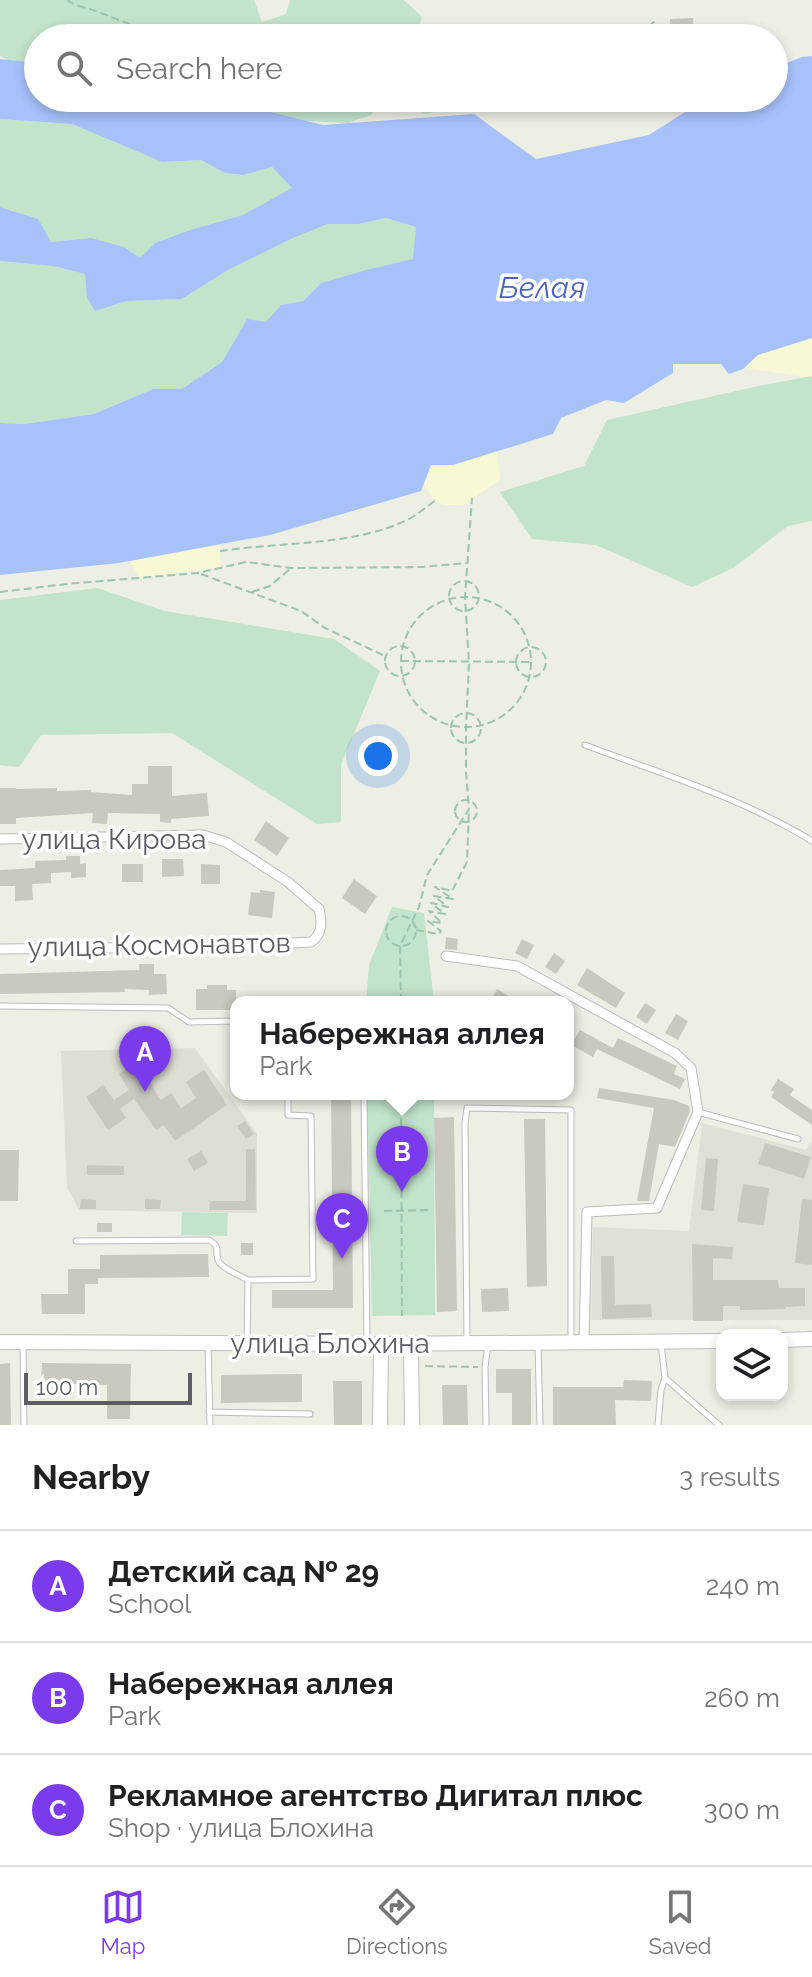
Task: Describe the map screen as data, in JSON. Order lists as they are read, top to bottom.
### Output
{
  "streets": {
    "main road": ["улица Блохина"],
    "street": ["улица Кирова", "улица Космонавтов"]
  },
  "crossings": [
    ["улица Кирова", "улица Космонавтов"]
  ],
  "water": ["Белая"],
  "scale_bar": "100 m",
  "page": {
    "search": "Search here",
    "popup": ["Набережная аллея", "Park"],
    "pins": ["A", "B", "C"],
    "scale": "100 m",
    "heading": ["Nearby", "3 results"],
    "list": [
      {
        "mark": "A",
        "name": "Детский сад № 29",
        "note": "School",
        "value": "240 m"
      },
      {
        "mark": "B",
        "name": "Набережная аллея",
        "note": "Park",
        "value": "260 m"
      },
      {
        "mark": "C",
        "name": "Рекламное агентство Дигитал плюс",
        "note": "Shop · улица Блохина",
        "value": "300 m"
      }
    ],
    "nav": ["Map", "Directions", "Saved"]
  }
}
